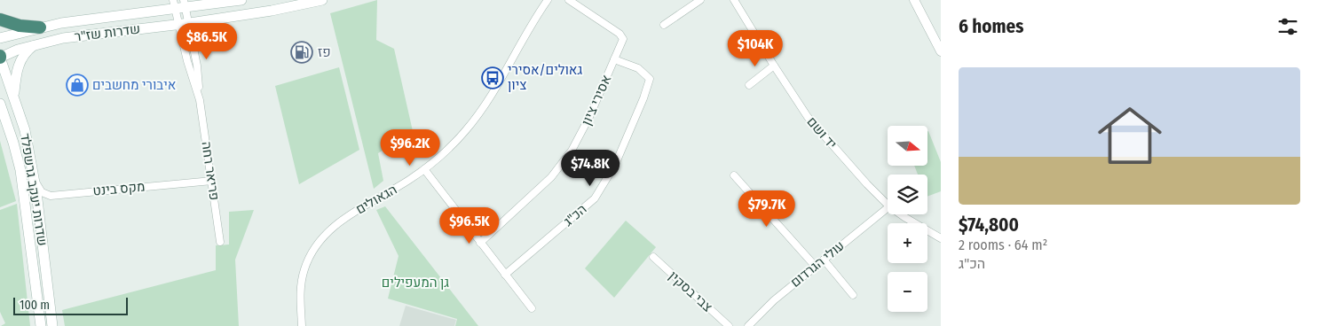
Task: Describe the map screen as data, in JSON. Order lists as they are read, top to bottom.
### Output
{
  "streets": {
    "main road": ["שדרות שז\"ר", "שדרות יעקב גרשפלד"],
    "street": [
      "אסירי ציון",
      "יד ושם",
      "פריאר רחה",
      "מקס בינט",
      "הגאולים",
      "הכ\"ג",
      "עולי הגרדום",
      "צבי בסקין"
    ]
  },
  "crossings": [
    ["שדרות שז\"ר", "פריאר רחה"],
    ["שדרות שז\"ר", "שדרות יעקב גרשפלד"],
    ["אסירי ציון", "הכ\"ג"],
    ["פריאר רחה", "מקס בינט"],
    ["מקס בינט", "שדרות יעקב גרשפלד"]
  ],
  "parks": ["גן המעפילים"],
  "places": {
    "fuel station": ["פז"],
    "bus stop": ["גאולים/אסירי ציון"],
    "shop": ["איבורי מחשבים"]
  },
  "scale_bar": "100 m",
  "north": "right",
  "page": {
    "heading": "6 homes",
    "price": [
      "$86.5K",
      "$104K",
      "$96.2K",
      "$74.8K",
      "$79.7K",
      "$96.5K"
    ],
    "list": [
      {
        "name": "$74,800",
        "note": "2 rooms · 64 m² · הכ\"ג"
      }
    ],
    "map_buttons": ["+", "−"],
    "scale": "100 m"
  }
}
